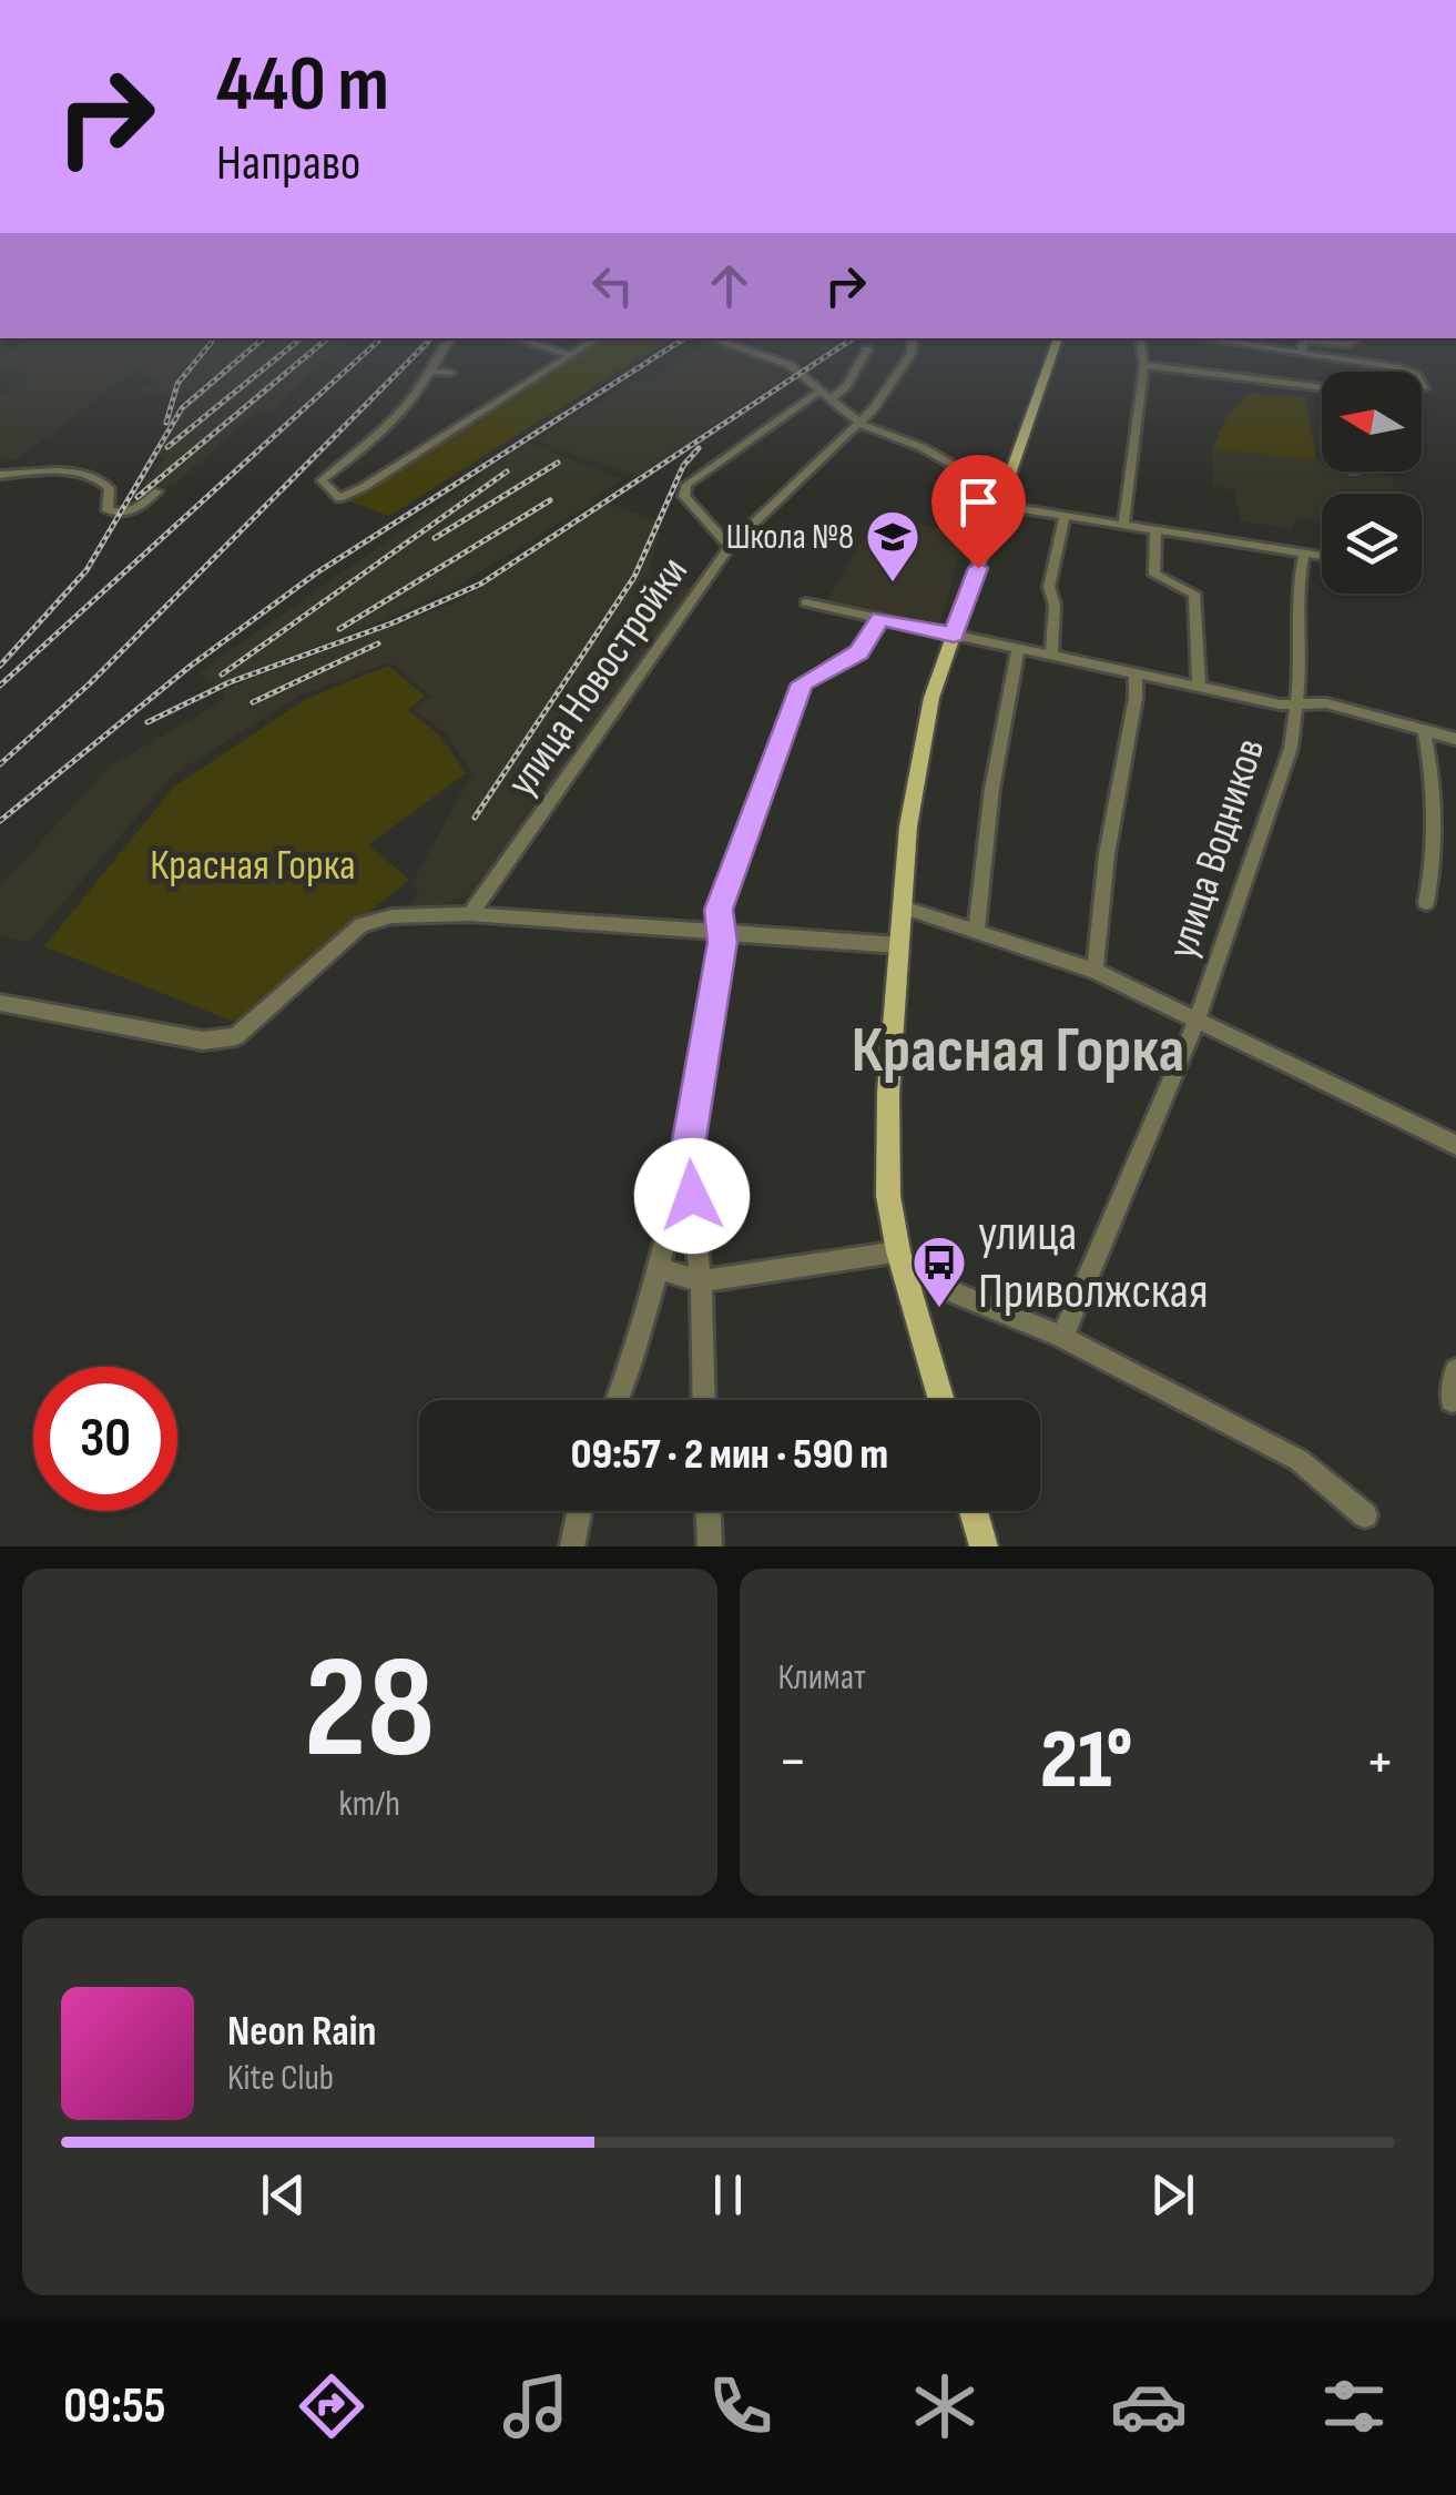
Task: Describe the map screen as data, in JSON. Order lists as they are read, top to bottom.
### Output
{
  "streets": {
    "street": ["улица Новостройки", "улица Водников"]
  },
  "districts": ["Красная Горка"],
  "parks": ["Красная Горка"],
  "places": {
    "school or university": ["Школа №8"],
    "bus stop": ["улица Приволжская"]
  },
  "north": "left",
  "page": {
    "turn": ["440 m", "Направо"],
    "limit": "30",
    "trip": "09:57 · 2 мин · 590 m",
    "tile": [
      ["28", "km/h"],
      "Климат"
    ],
    "heat": ["−", "21°", "+"],
    "song": ["Neon Rain", "Kite Club"],
    "tabs": "09:55"
  }
}
